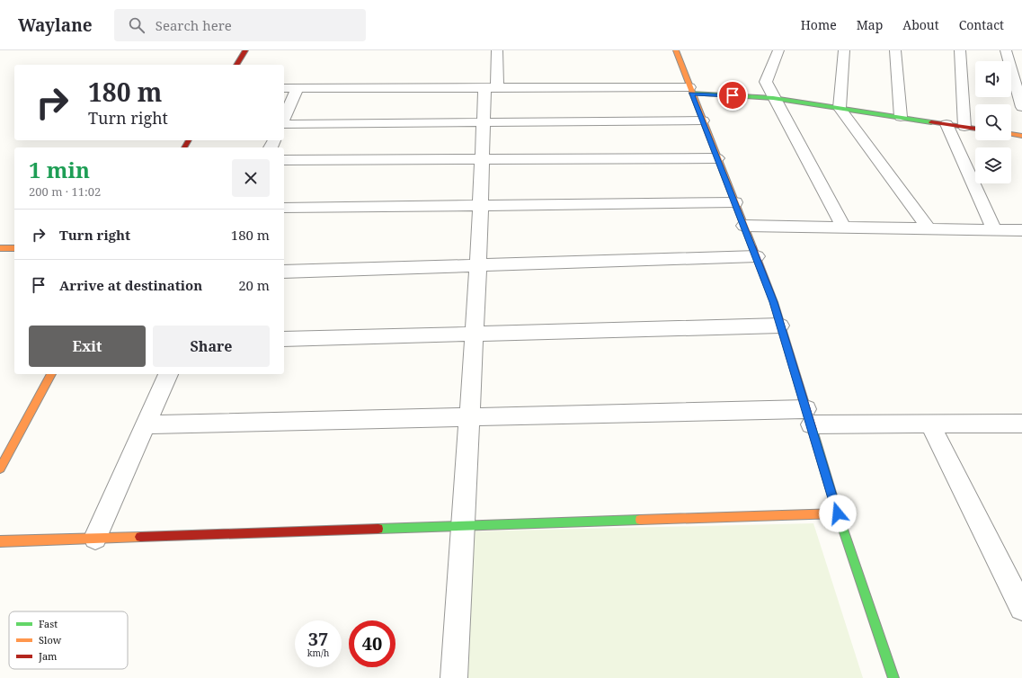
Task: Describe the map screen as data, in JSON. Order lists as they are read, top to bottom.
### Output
{
  "legend": ["Fast", "Slow", "Jam"],
  "page": {
    "header": "Waylane",
    "search": "Search here",
    "nav": [
      "Home",
      "Map",
      "About",
      "Contact"
    ],
    "turn": ["180 m", "Turn right"],
    "heading": ["1 min", "200 m · 11:02"],
    "list": [
      {
        "name": "Turn right",
        "value": "180 m"
      },
      {
        "name": "Arrive at destination",
        "value": "20 m"
      }
    ],
    "buttons": ["Exit", "Share"],
    "speed": "37 km/h",
    "limit": "40"
  }
}
